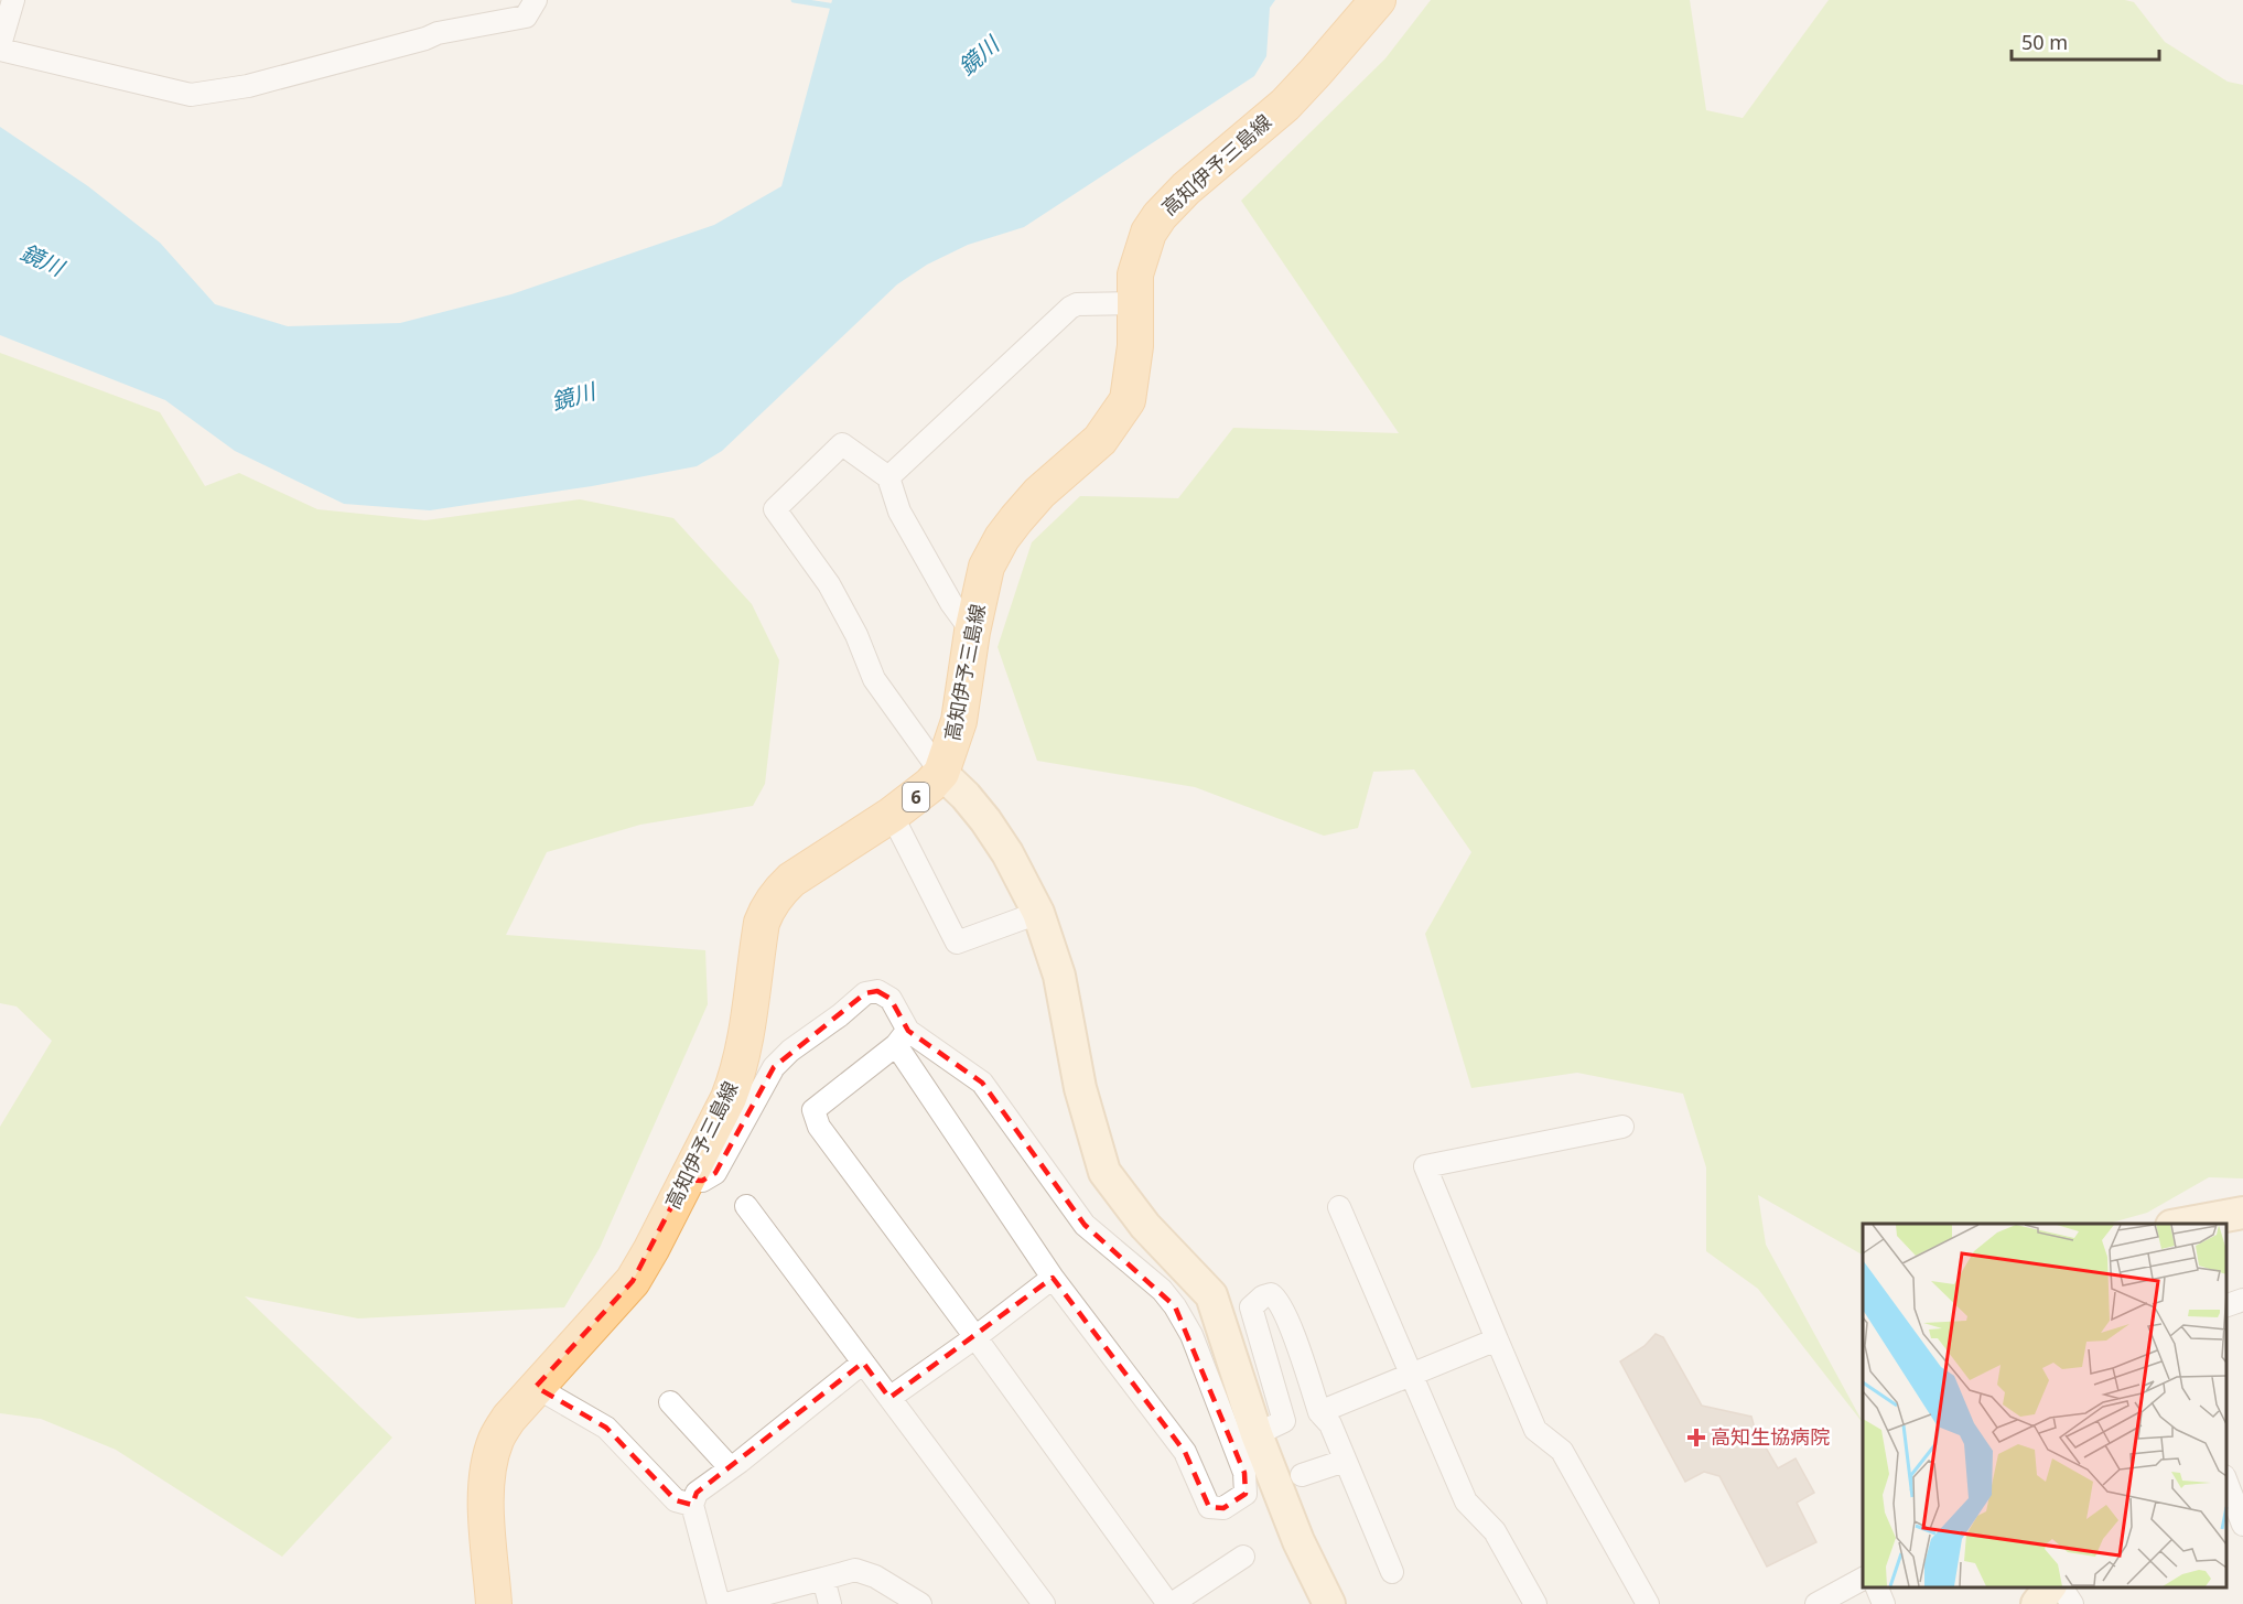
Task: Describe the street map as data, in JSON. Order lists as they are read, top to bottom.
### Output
{
  "streets": {
    "main road": ["高知伊予三島線", "6"]
  },
  "water": ["鏡川"],
  "places": {
    "health": ["高知生協病院"]
  },
  "scale_bar": "50 m"
}
